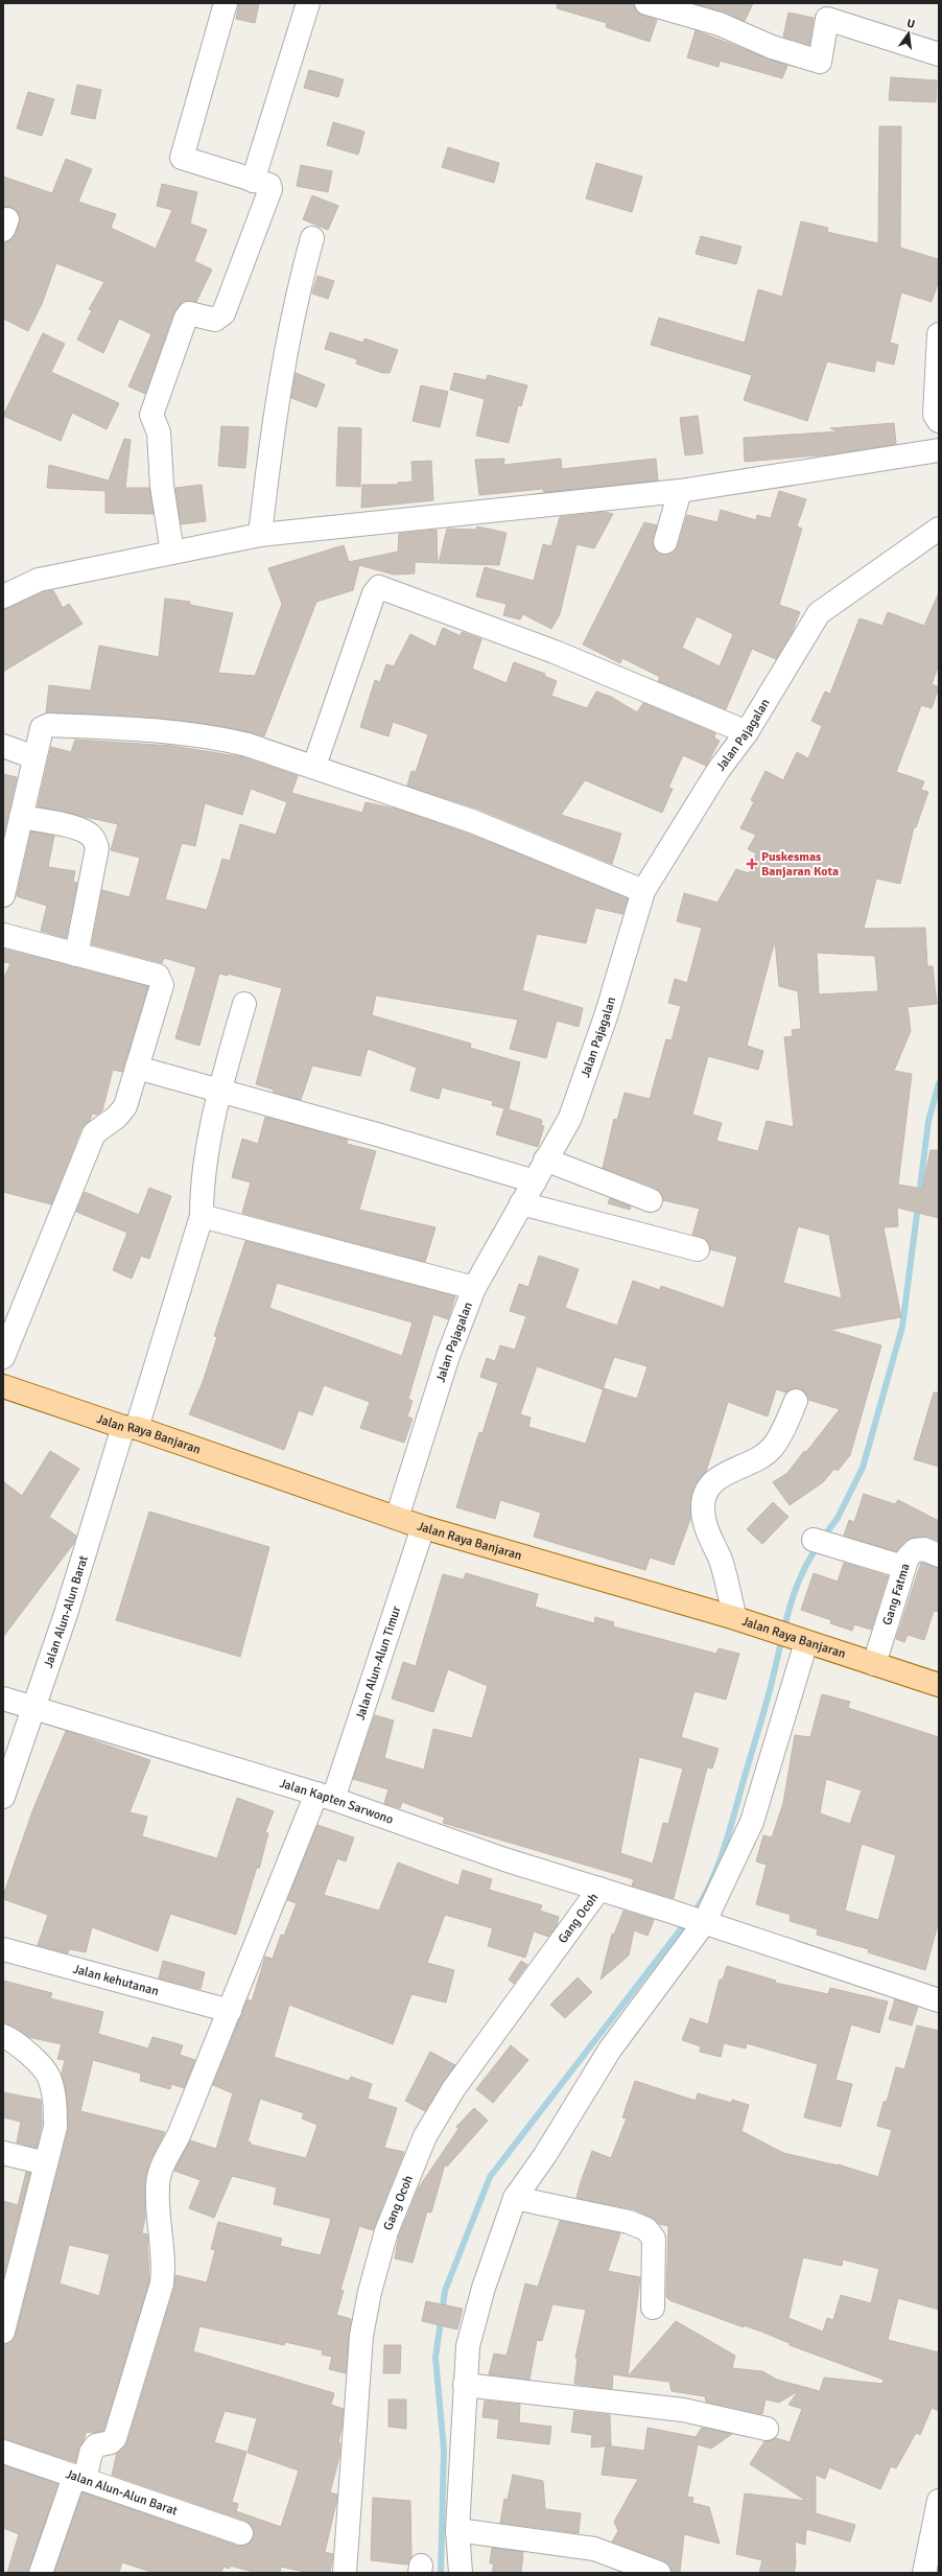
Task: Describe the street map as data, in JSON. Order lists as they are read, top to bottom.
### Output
{
  "streets": {
    "main road": ["Jalan Raya Banjaran"],
    "street": [
      "Jalan Pajagalan",
      "Gang Fatma",
      "Jalan Alun-Alun Barat",
      "Jalan Alun-Alun Timur",
      "Jalan Kapten Sarwono",
      "Gang Ocoh",
      "Jalan kehutanan"
    ]
  },
  "crossings": [
    ["Jalan Pajagalan", "Jalan Raya Banjaran"],
    ["Jalan Raya Banjaran", "Gang Fatma"],
    ["Jalan Raya Banjaran", "Jalan Alun-Alun Barat"],
    ["Jalan Raya Banjaran", "Jalan Alun-Alun Timur"],
    ["Jalan Alun-Alun Barat", "Jalan Kapten Sarwono"],
    ["Jalan Alun-Alun Timur", "Jalan Kapten Sarwono"],
    ["Jalan Kapten Sarwono", "Gang Ocoh"]
  ],
  "places": {
    "health": ["Puskesmas Banjaran Kota"]
  },
  "north": "top"
}
